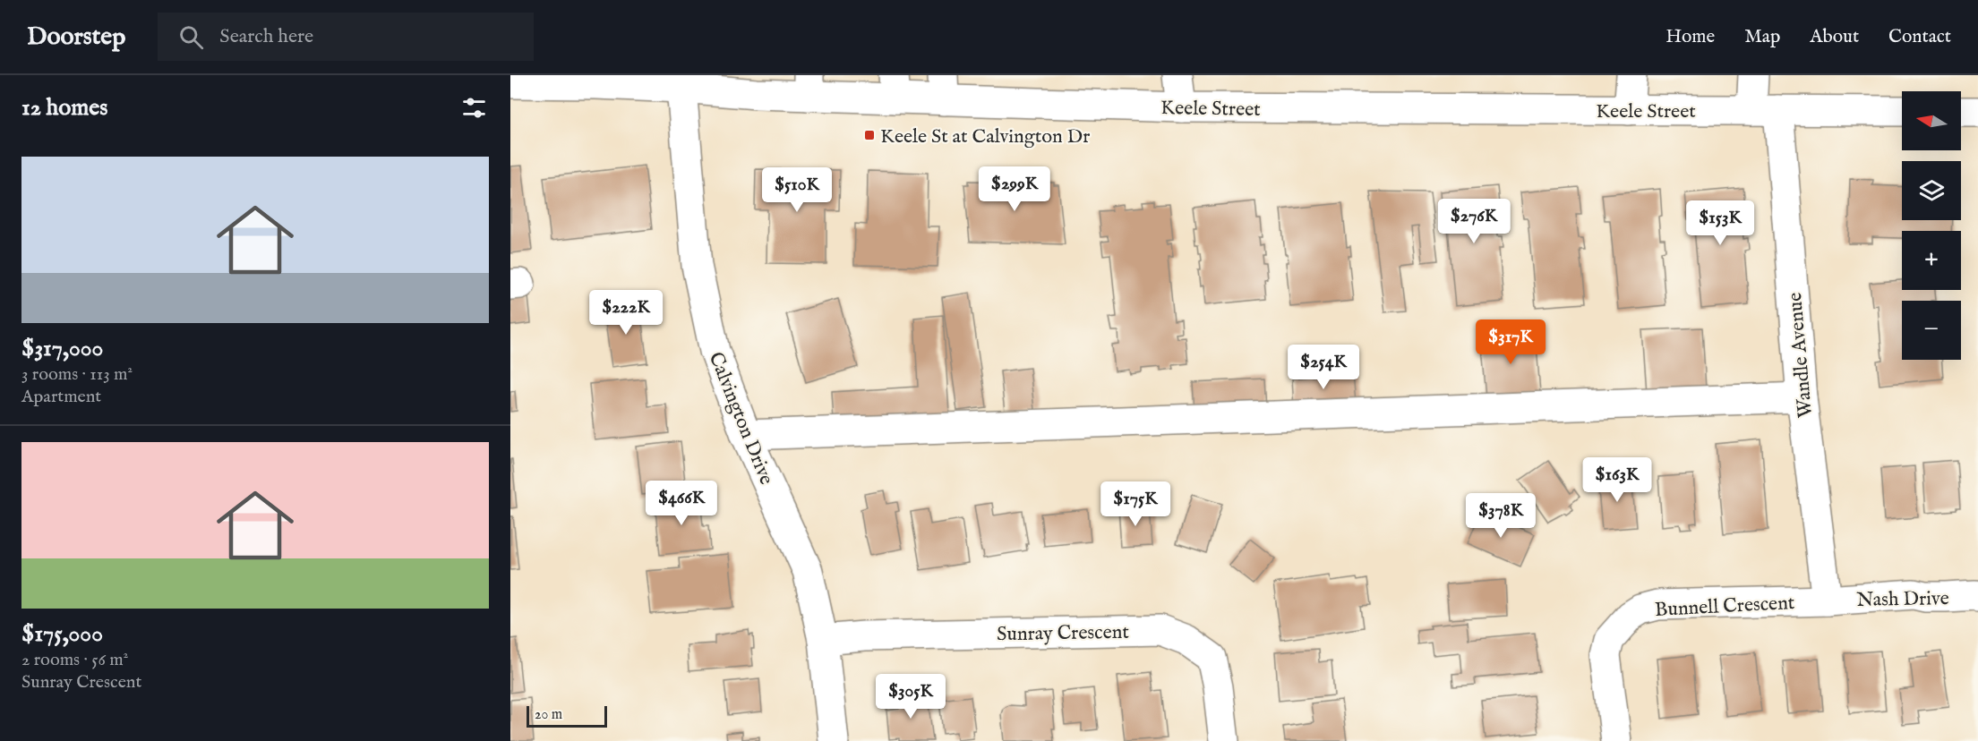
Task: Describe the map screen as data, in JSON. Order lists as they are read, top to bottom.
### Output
{
  "streets": {
    "street": [
      "Keele Street",
      "Wandle Avenue",
      "Calvington Drive",
      "Nash Drive",
      "Bunnell Crescent",
      "Sunray Crescent"
    ]
  },
  "crossings": [
    ["Keele Street", "Wandle Avenue"],
    ["Keele Street", "Calvington Drive"],
    ["Wandle Avenue", "Nash Drive"],
    ["Wandle Avenue", "Bunnell Crescent"],
    ["Calvington Drive", "Sunray Crescent"],
    ["Nash Drive", "Bunnell Crescent"]
  ],
  "places": {
    "transit": ["Keele St at Calvington Dr"]
  },
  "scale_bar": "20 m",
  "north": "left",
  "page": {
    "header": "Doorstep",
    "search": "Search here",
    "nav": [
      "Home",
      "Map",
      "About",
      "Contact"
    ],
    "heading": "12 homes",
    "map_buttons": ["+", "−"],
    "list": [
      {
        "name": "$317,000",
        "note": "3 rooms · 113 m² · Apartment"
      },
      {
        "name": "$175,000",
        "note": "2 rooms · 56 m² · Sunray Crescent"
      }
    ],
    "price": [
      "$299K",
      "$510K",
      "$276K",
      "$153K",
      "$222K",
      "$317K",
      "$254K",
      "$163K",
      "$466K",
      "$175K",
      "$378K",
      "$305K"
    ],
    "scale": "20 m"
  }
}
